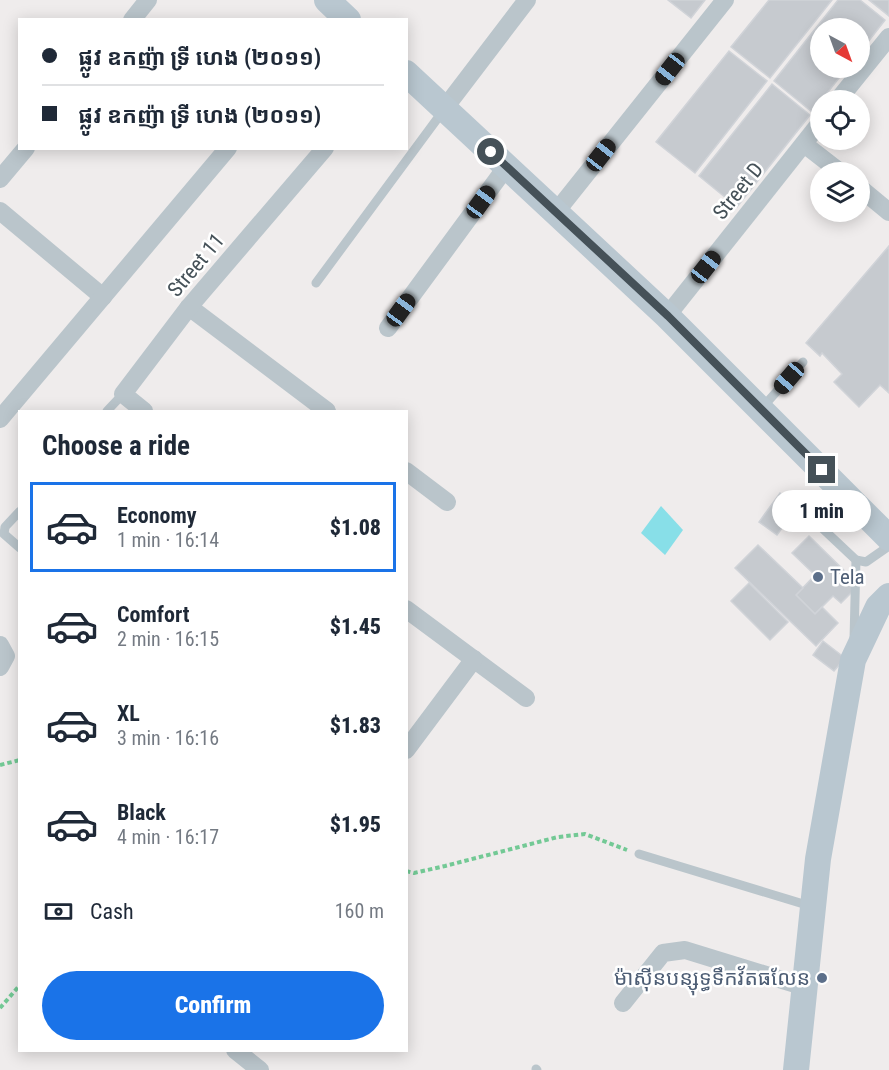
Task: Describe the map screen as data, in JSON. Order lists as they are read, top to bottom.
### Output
{
  "streets": {
    "street": ["Street D", "Street 11"]
  },
  "places": ["Tela", "ម៉ាស៊ីនបន្សុទ្ធទឹកវ័តធលែន"],
  "north": "bottom right",
  "page": {
    "banner": ["ផ្លូវ ឧកញ៉ា ទ្រី ហេង (២០១១)", "ផ្លូវ ឧកញ៉ា ទ្រី ហេង (២០១១)"],
    "heading": "Choose a ride",
    "list": [
      {
        "name": "Economy",
        "note": "1 min · 16:14",
        "value": "$1.08"
      },
      {
        "name": "Comfort",
        "note": "2 min · 16:15",
        "value": "$1.45"
      },
      {
        "name": "XL",
        "note": "3 min · 16:16",
        "value": "$1.83"
      },
      {
        "name": "Black",
        "note": "4 min · 16:17",
        "value": "$1.95"
      }
    ],
    "bubble": "1 min",
    "pay": ["Cash", "160 m"],
    "buttons": "Confirm"
  }
}
